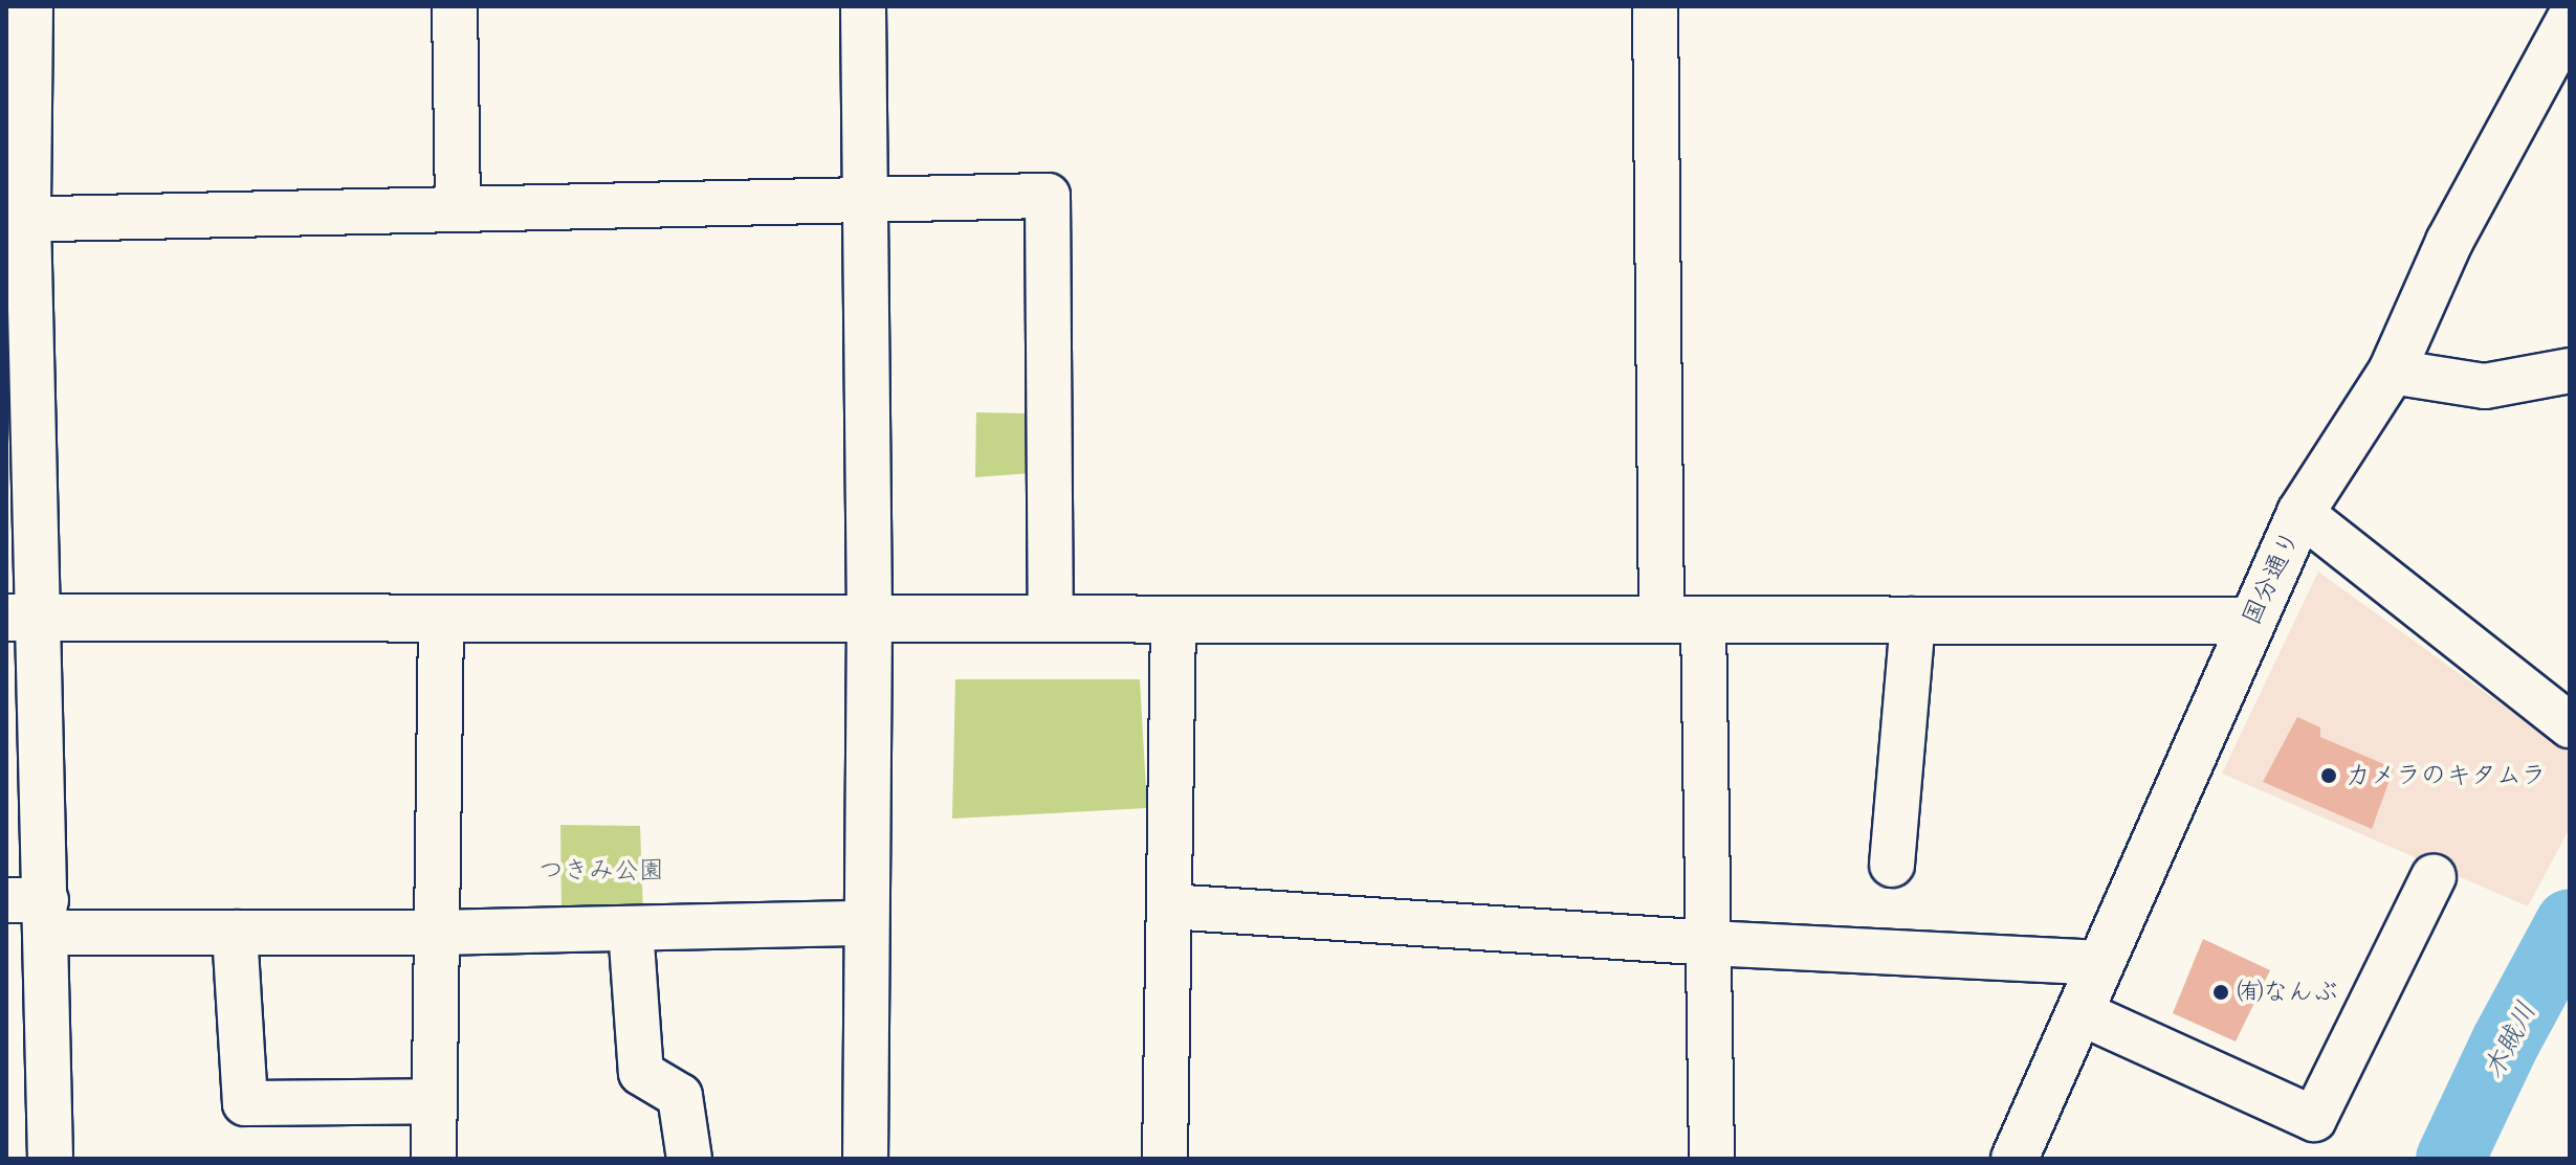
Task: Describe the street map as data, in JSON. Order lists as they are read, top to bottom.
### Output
{
  "streets": {
    "street": ["国分通り"]
  },
  "water": ["木賊川"],
  "parks": ["つきみ公園"],
  "places": ["カメラのキタムラ", "㈲なんぶ"]
}
